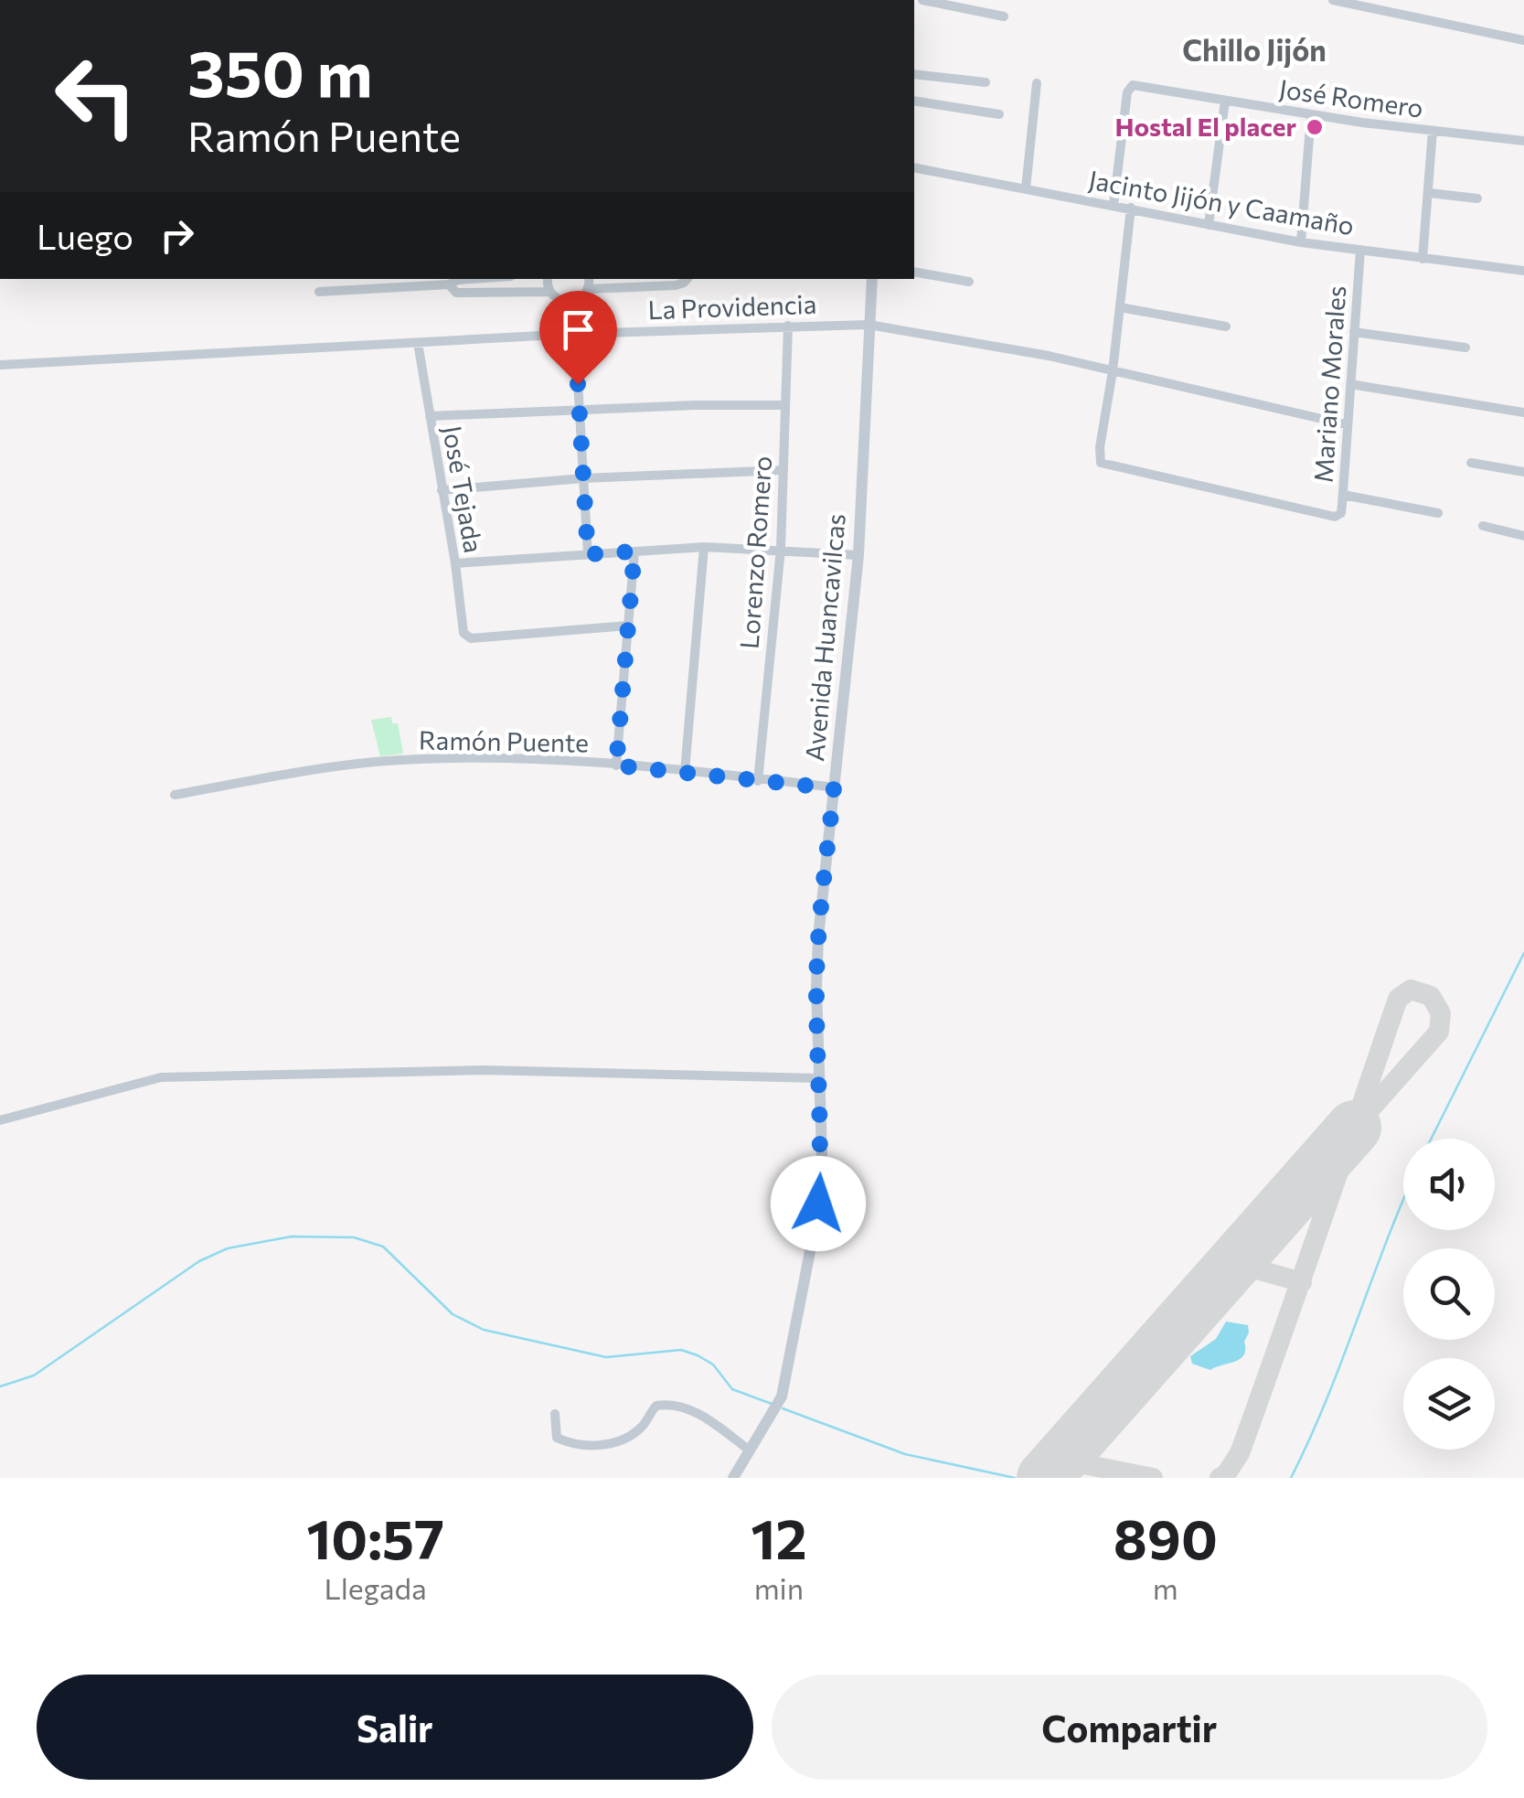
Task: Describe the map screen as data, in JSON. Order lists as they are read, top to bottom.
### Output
{
  "streets": {
    "street": [
      "José Romero",
      "Jacinto Jijón y Caamaño",
      "La Providencia",
      "Mariano Morales",
      "José Tejada",
      "Lorenzo Romero",
      "Avenida Huancavilcas",
      "Ramón Puente"
    ]
  },
  "crossings": [
    ["José Romero", "Jacinto Jijón y Caamaño"],
    ["Jacinto Jijón y Caamaño", "Mariano Morales"],
    ["La Providencia", "Mariano Morales"],
    ["La Providencia", "José Tejada"],
    ["La Providencia", "Lorenzo Romero"],
    ["La Providencia", "Avenida Huancavilcas"],
    ["Lorenzo Romero", "Ramón Puente"],
    ["Avenida Huancavilcas", "Ramón Puente"]
  ],
  "districts": ["Chillo Jijón"],
  "places": ["Hostal El placer"],
  "page": {
    "turn": ["350 m", "Ramón Puente"],
    "then": "Luego",
    "eta": [
      "10:57",
      "Llegada",
      "12",
      "min",
      "890",
      "m"
    ],
    "buttons": ["Salir", "Compartir"]
  }
}
